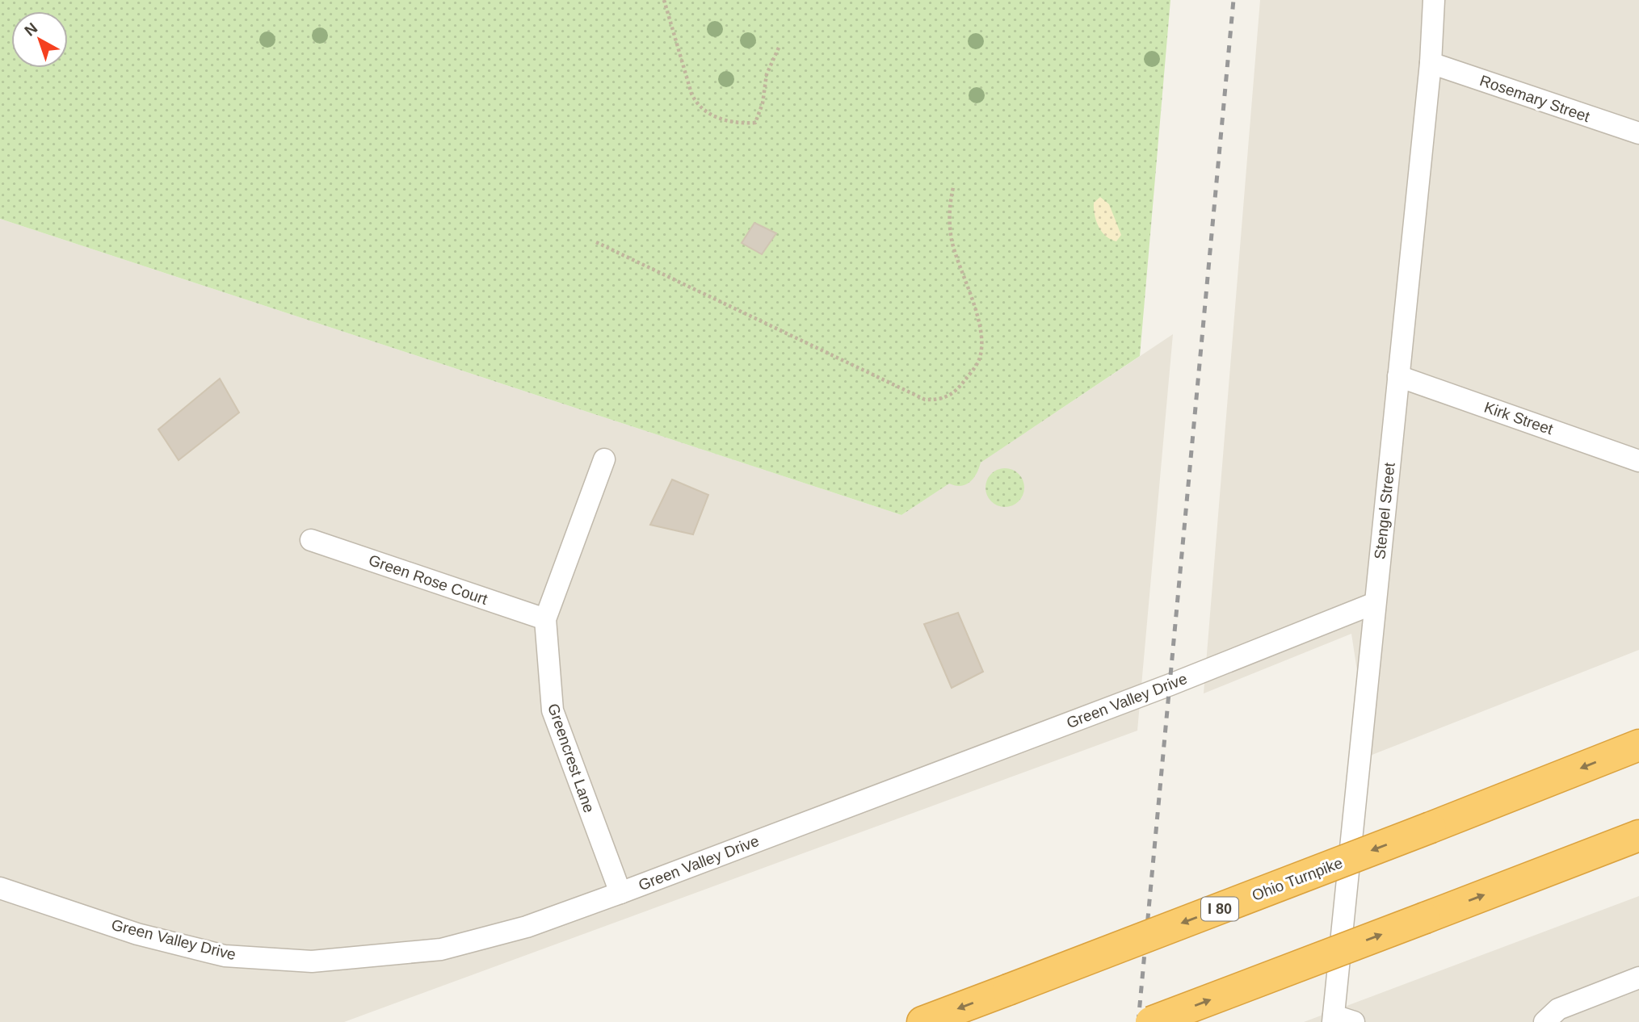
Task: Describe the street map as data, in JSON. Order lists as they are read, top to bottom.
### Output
{
  "streets": {
    "highway": ["Ohio Turnpike", "I 80"],
    "street": [
      "Rosemary Street",
      "Kirk Street",
      "Stengel Street",
      "Green Rose Court",
      "Green Valley Drive",
      "Greencrest Lane"
    ]
  },
  "crossings": [
    ["Rosemary Street", "Stengel Street"],
    ["Kirk Street", "Stengel Street"],
    ["Stengel Street", "Green Valley Drive"],
    ["Green Rose Court", "Greencrest Lane"],
    ["Green Valley Drive", "Greencrest Lane"]
  ],
  "north": "top left"
}
